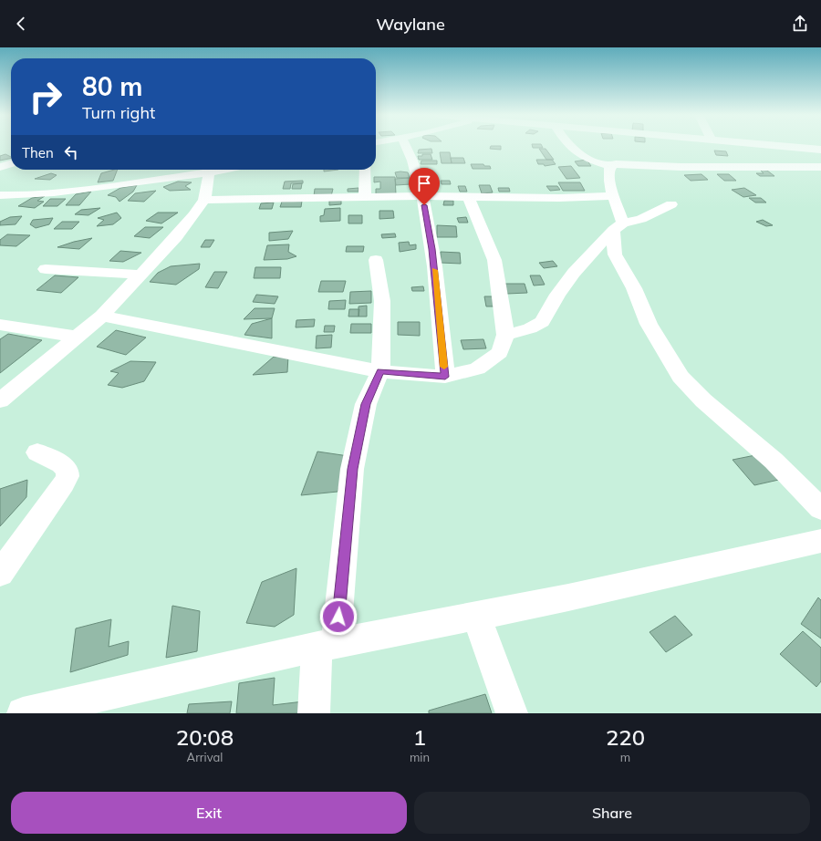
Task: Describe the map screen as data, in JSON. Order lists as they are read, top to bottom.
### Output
{
  "page": {
    "header": "Waylane",
    "turn": ["80 m", "Turn right"],
    "then": "Then",
    "eta": [
      "20:08",
      "Arrival",
      "1",
      "min",
      "220",
      "m"
    ],
    "buttons": ["Exit", "Share"]
  }
}
